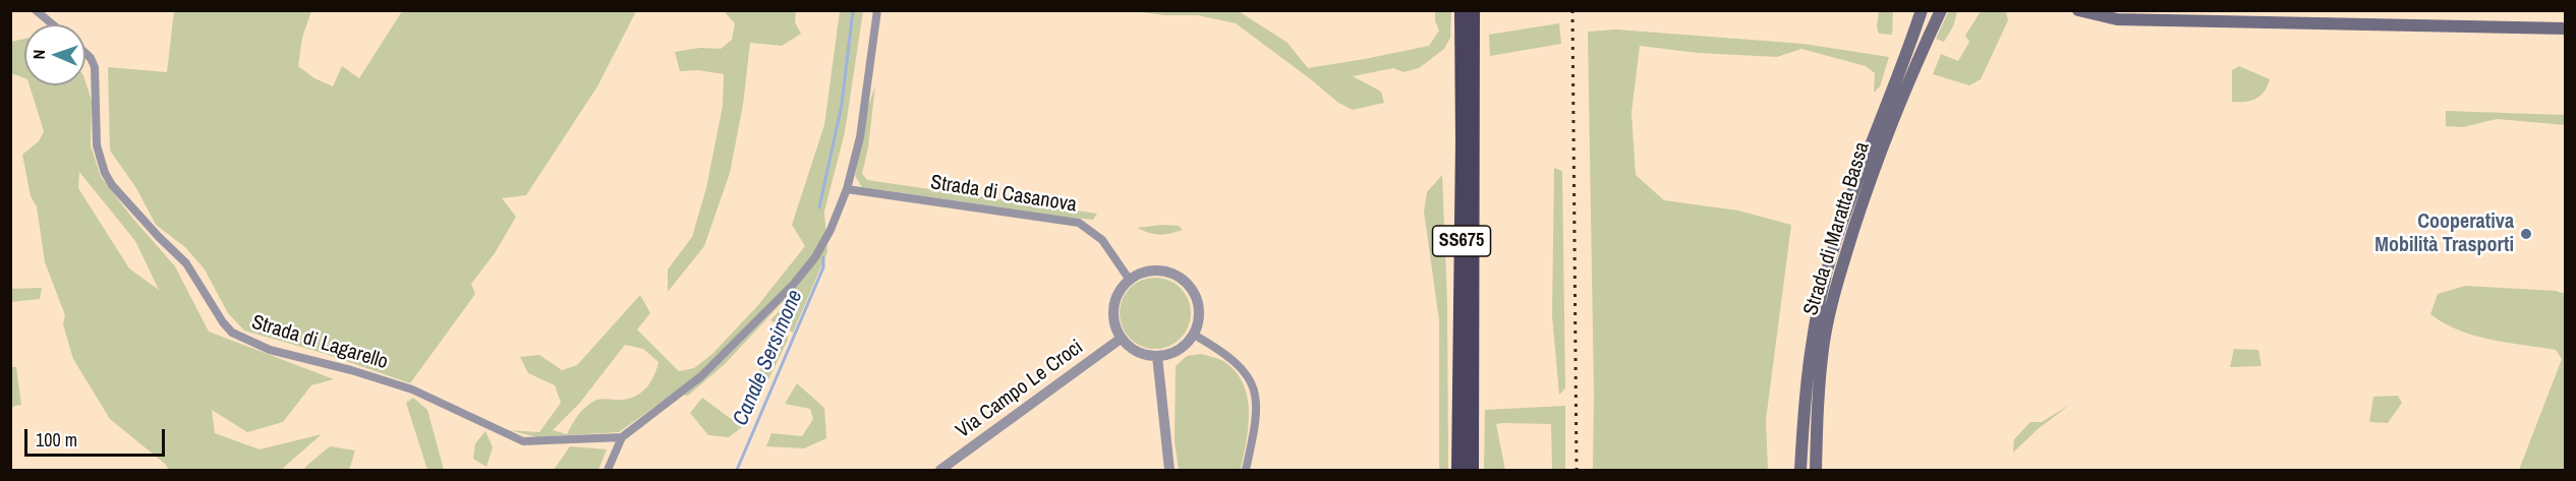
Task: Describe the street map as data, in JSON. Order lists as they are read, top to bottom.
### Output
{
  "streets": {
    "highway": ["SS675"],
    "main road": ["Strada di Maratta Bassa"],
    "street": ["Strada di Casanova", "Strada di Lagarello", "Via Campo Le Croci"]
  },
  "crossings": [
    ["Strada di Casanova", "Via Campo Le Croci"]
  ],
  "water": ["Canale Sersimone"],
  "places": ["Cooperativa Mobilità Trasporti"],
  "scale_bar": "100 m",
  "north": "left"
}
